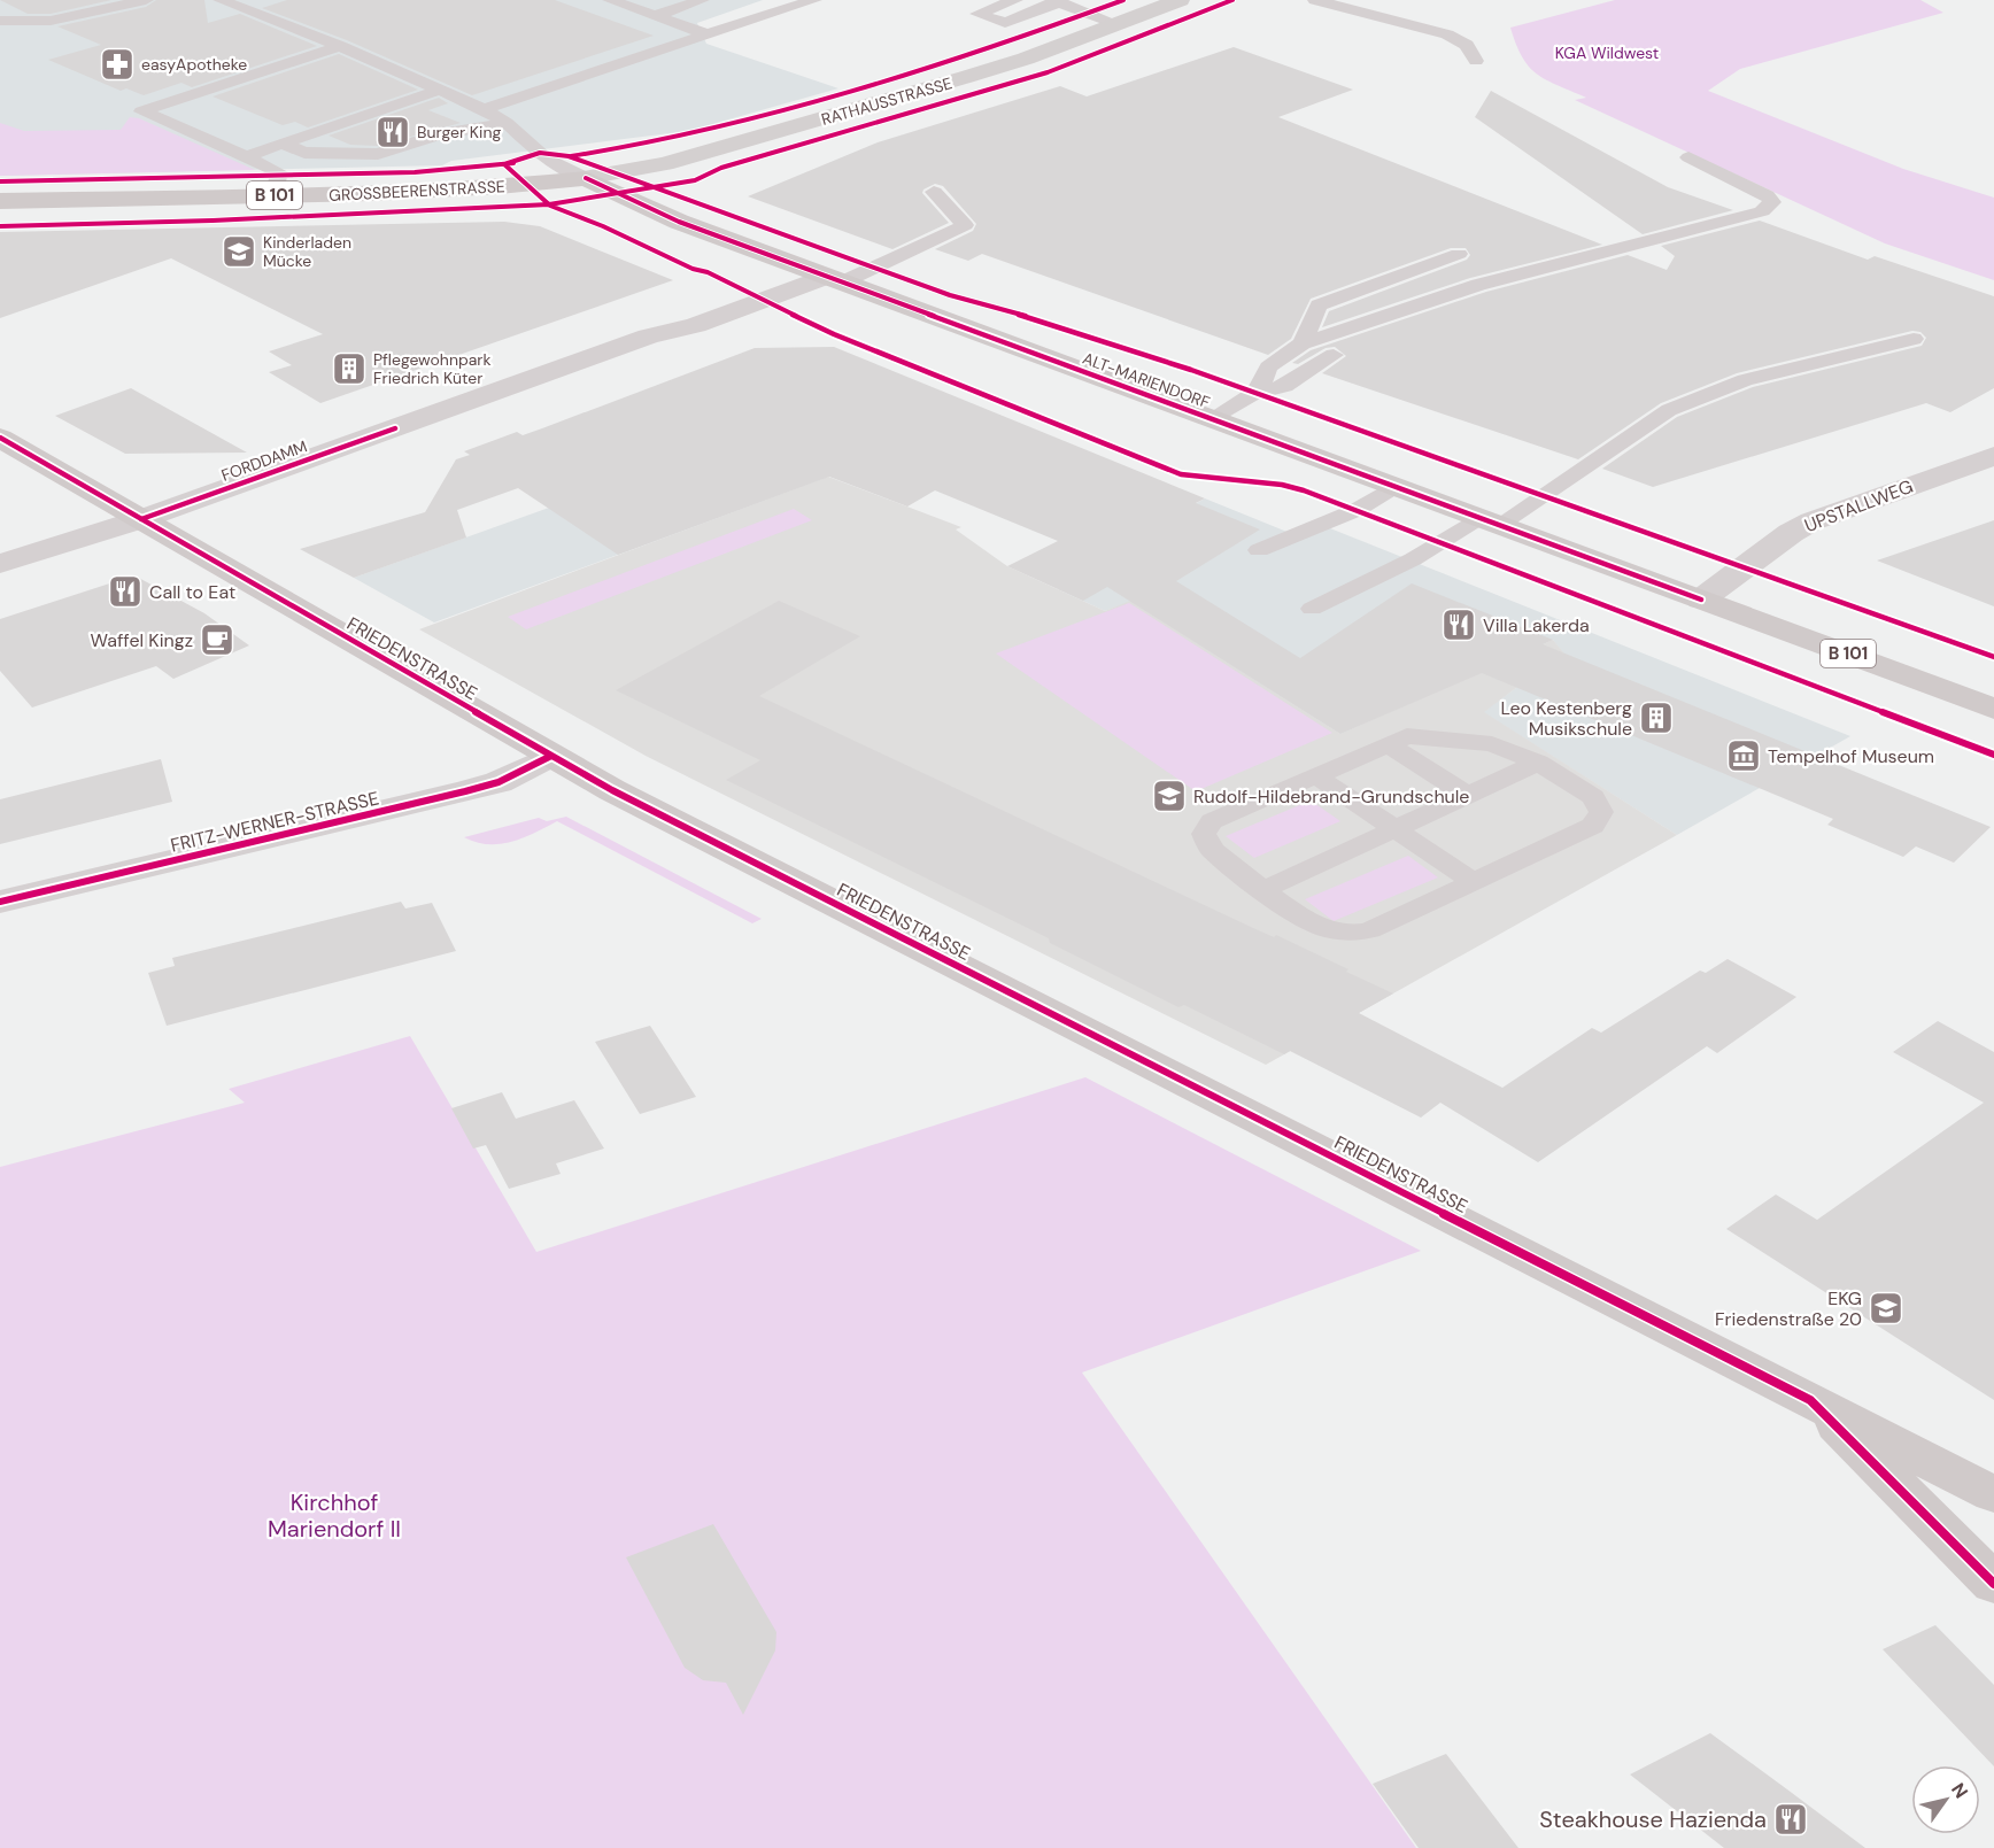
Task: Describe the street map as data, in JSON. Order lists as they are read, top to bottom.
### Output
{
  "streets": {
    "main road": [
      "RATHAUSSTRASSE",
      "GROSSBEERENSTRASSE",
      "B 101",
      "ALT-MARIENDORF",
      "FRIEDENSTRASSE"
    ],
    "street": ["FORDDAMM", "UPSTALLWEG", "FRITZ-WERNER-STRASSE"]
  },
  "crossings": [
    ["RATHAUSSTRASSE", "GROSSBEERENSTRASSE"],
    ["RATHAUSSTRASSE", "ALT-MARIENDORF"],
    ["GROSSBEERENSTRASSE", "ALT-MARIENDORF"],
    ["ALT-MARIENDORF", "FORDDAMM"],
    ["ALT-MARIENDORF", "UPSTALLWEG"],
    ["FORDDAMM", "FRIEDENSTRASSE"],
    ["FRIEDENSTRASSE", "FRITZ-WERNER-STRASSE"]
  ],
  "parks": ["KGA Wildwest", "Kirchhof Mariendorf II"],
  "places": {
    "pharmacy": ["easyApotheke"],
    "restaurant": [
      "Burger King",
      "Call to Eat",
      "Villa Lakerda",
      "Steakhouse Hazienda"
    ],
    "school or university": ["Kinderladen Mücke", "Rudolf-Hildebrand-Grundschule", "EKG Friedenstraße 20"],
    "building": ["Pflegewohnpark Friedrich Küter", "Leo Kestenberg Musikschule"],
    "cafe": ["Waffel Kingz"],
    "museum": ["Tempelhof Museum"]
  },
  "north": "top right"
}
